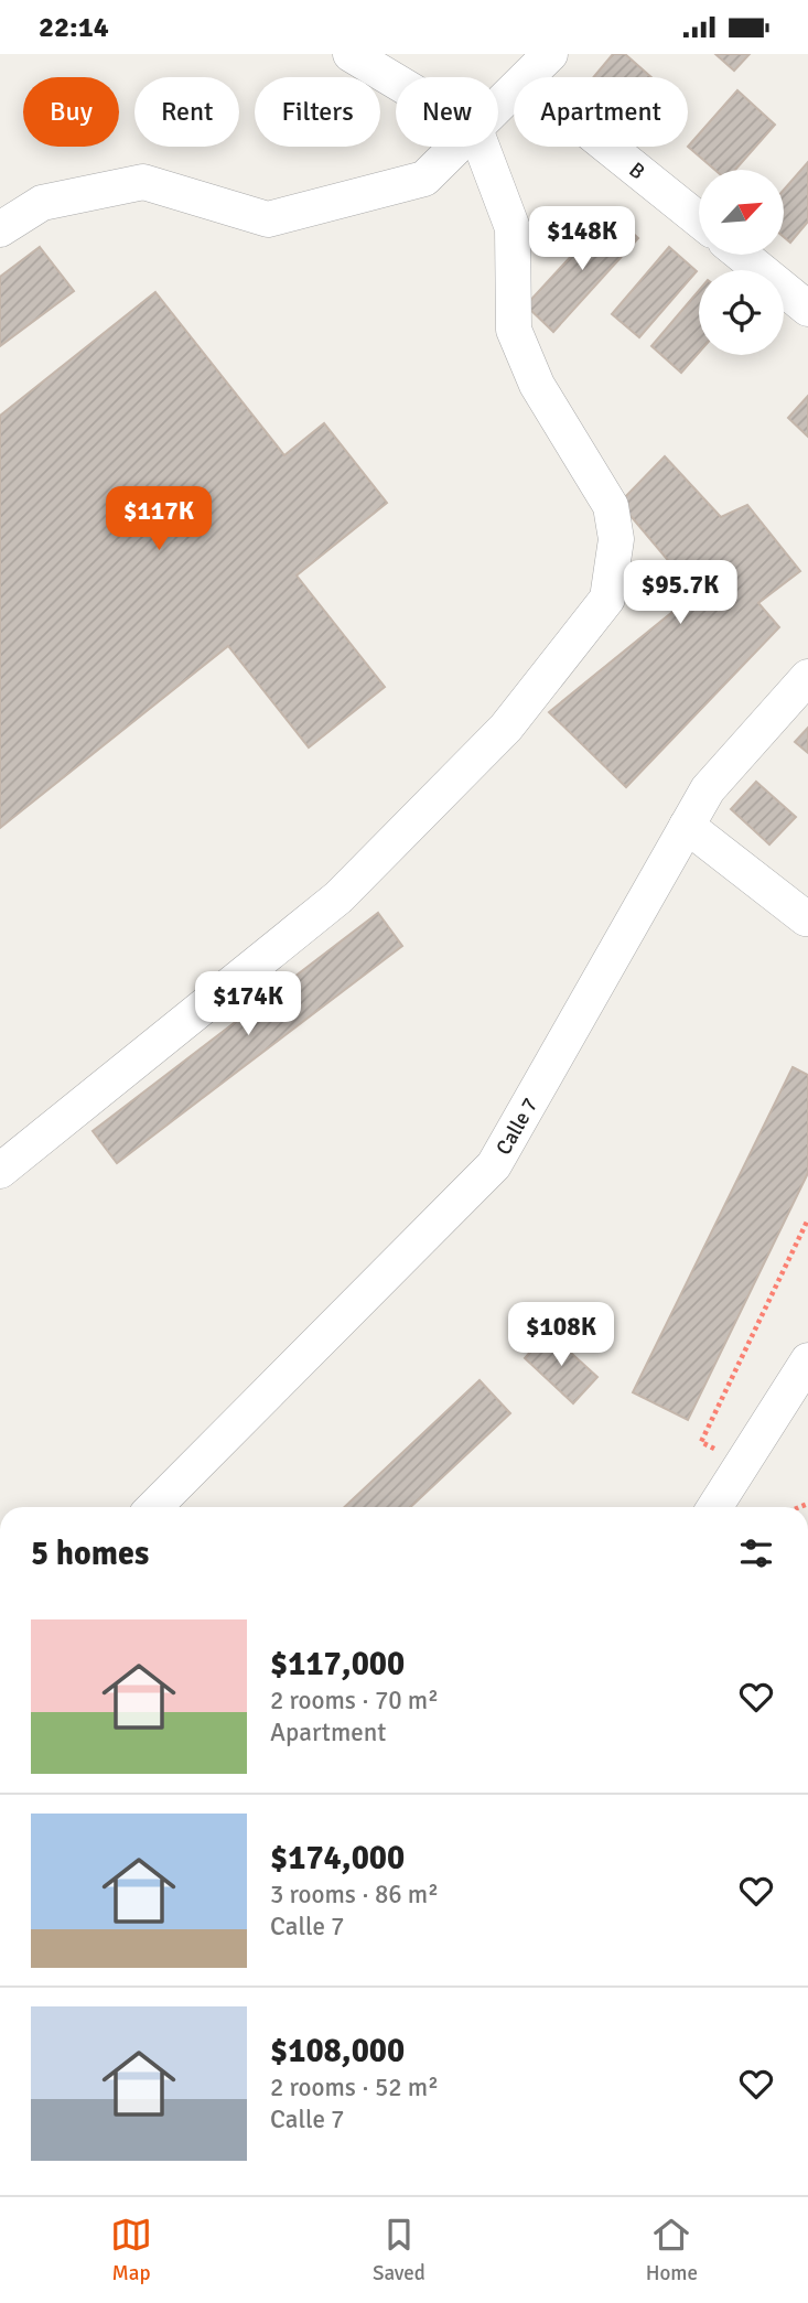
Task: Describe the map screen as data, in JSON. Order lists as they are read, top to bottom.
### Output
{
  "streets": {
    "street": ["B", "Calle 7"]
  },
  "north": "top right",
  "page": {
    "status": "22:14",
    "chip": [
      "Buy",
      "Rent",
      "Filters",
      "New",
      "Apartment"
    ],
    "price": [
      "$148K",
      "$117K",
      "$95.7K",
      "$174K",
      "$108K"
    ],
    "heading": "5 homes",
    "list": [
      {
        "name": "$117,000",
        "note": "2 rooms · 70 m² · Apartment"
      },
      {
        "name": "$174,000",
        "note": "3 rooms · 86 m² · Calle 7"
      },
      {
        "name": "$108,000",
        "note": "2 rooms · 52 m² · Calle 7"
      }
    ],
    "tabs": ["Map", "Saved", "Home"]
  }
}
